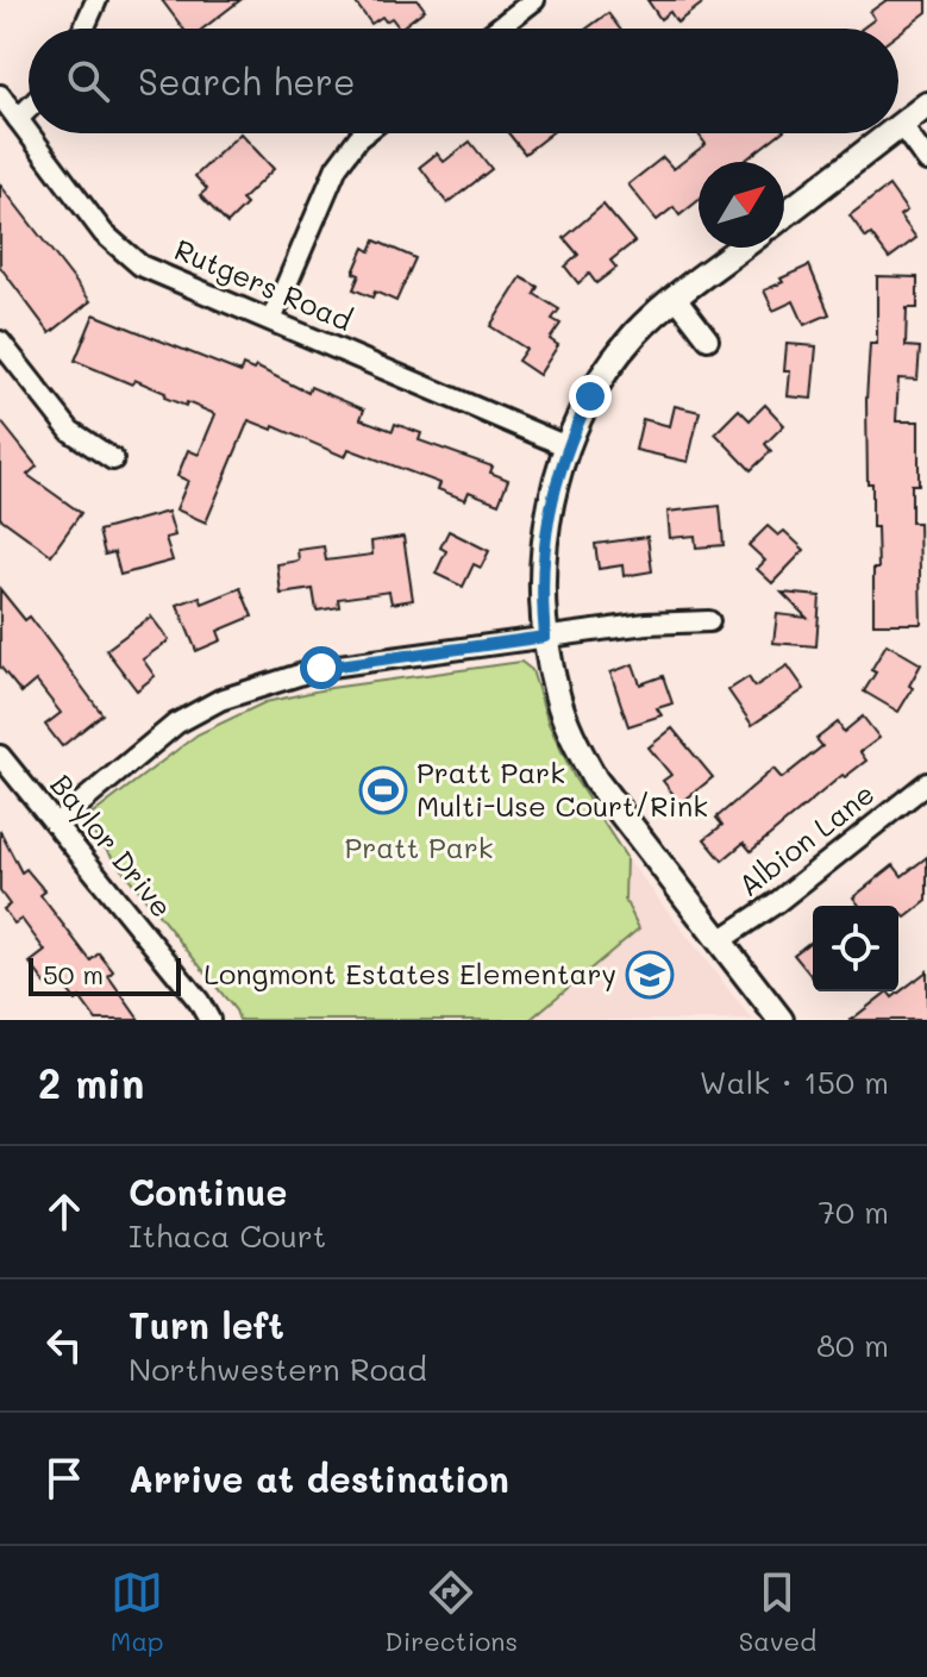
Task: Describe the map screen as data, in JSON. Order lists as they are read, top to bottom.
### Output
{
  "streets": {
    "street": ["Rutgers Road", "Albion Lane", "Baylor Drive"]
  },
  "parks": ["Pratt Park"],
  "places": {
    "sports": ["Pratt Park Multi-Use Court/Rink"],
    "school or university": ["Longmont Estates Elementary"]
  },
  "scale_bar": "50 m",
  "north": "top right",
  "page": {
    "search": "Search here",
    "scale": "50 m",
    "heading": ["2 min", "Walk · 150 m"],
    "list": [
      ["Continue", "Ithaca Court", "70 m"],
      ["Turn left", "Northwestern Road", "80 m"],
      "Arrive at destination"
    ],
    "nav": ["Map", "Directions", "Saved"]
  }
}
